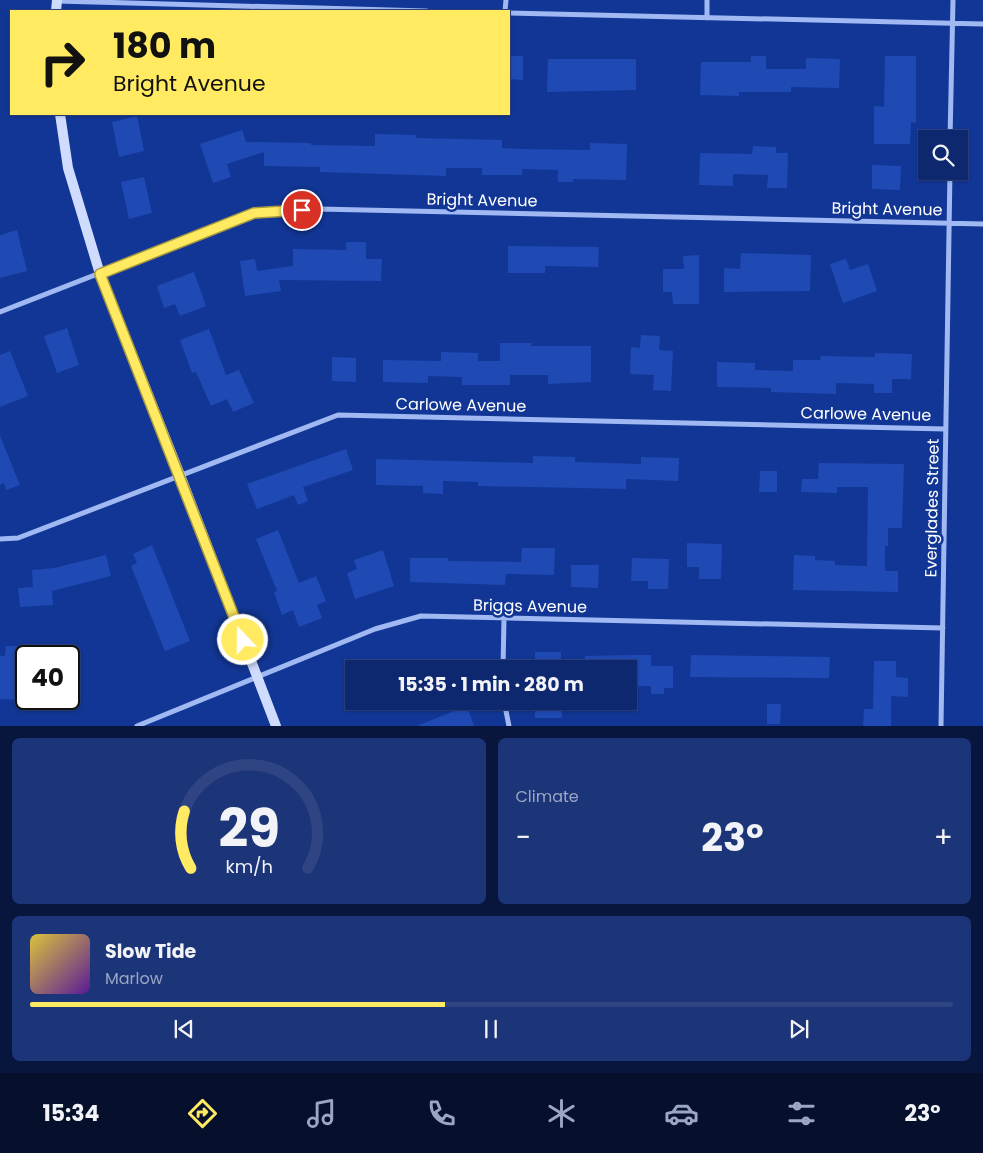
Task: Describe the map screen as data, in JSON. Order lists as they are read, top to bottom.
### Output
{
  "streets": {
    "street": [
      "Bright Avenue",
      "Carlowe Avenue",
      "Everglades Street",
      "Briggs Avenue"
    ]
  },
  "crossings": [
    ["Bright Avenue", "Everglades Street"],
    ["Carlowe Avenue", "Everglades Street"],
    ["Everglades Street", "Briggs Avenue"]
  ],
  "page": {
    "turn": ["180 m", "Bright Avenue"],
    "limit": "40",
    "trip": "15:35 · 1 min · 280 m",
    "tile": "Climate",
    "heat": ["−", "23°", "+"],
    "song": ["Slow Tide", "Marlow"],
    "tabs": ["15:34", "23°"],
    "gauge": ["29", "km/h"]
  }
}
